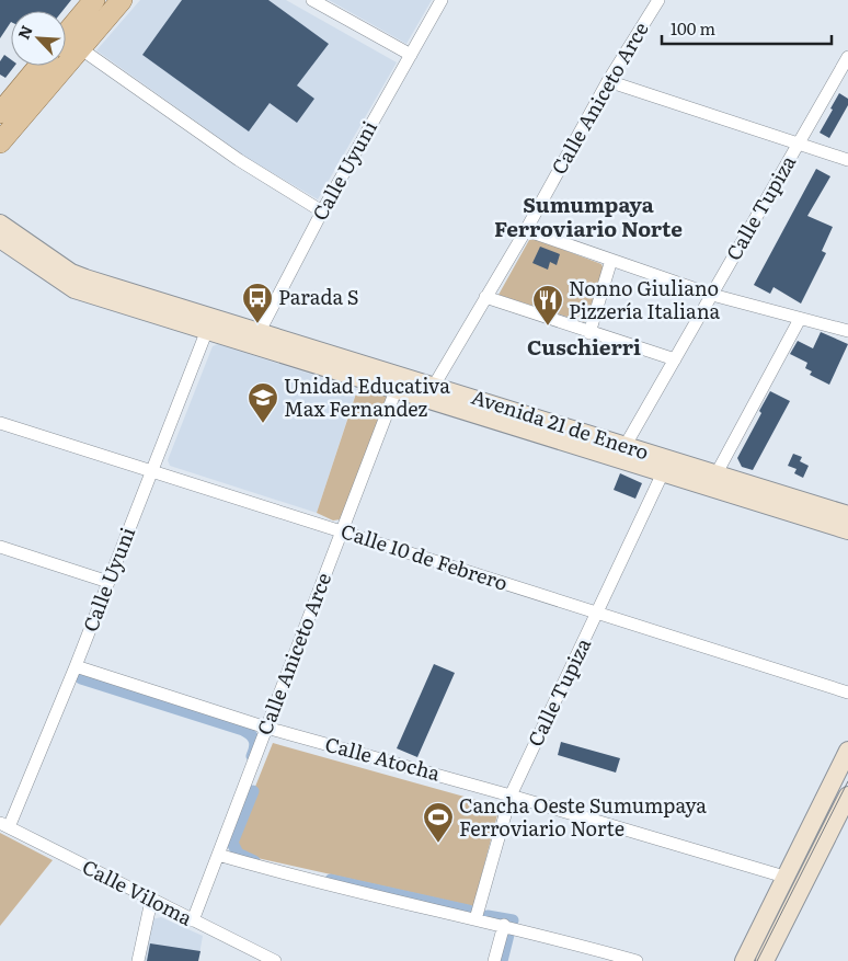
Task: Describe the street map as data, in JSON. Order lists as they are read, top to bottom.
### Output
{
  "streets": {
    "street": [
      "Calle Aniceto Arce",
      "Calle Uyuni",
      "Calle Tupiza",
      "Avenida 21 de Enero",
      "Calle 10 de Febrero",
      "Calle Atocha",
      "Calle Viloma"
    ]
  },
  "crossings": [
    ["Calle Aniceto Arce", "Avenida 21 de Enero"],
    ["Calle Aniceto Arce", "Calle 10 de Febrero"],
    ["Calle Aniceto Arce", "Calle Atocha"],
    ["Calle Aniceto Arce", "Calle Viloma"],
    ["Calle Uyuni", "Avenida 21 de Enero"],
    ["Calle Uyuni", "Calle 10 de Febrero"],
    ["Calle Uyuni", "Calle Atocha"],
    ["Calle Uyuni", "Calle Viloma"],
    ["Calle Tupiza", "Avenida 21 de Enero"],
    ["Calle Tupiza", "Calle 10 de Febrero"],
    ["Calle Tupiza", "Calle Atocha"]
  ],
  "districts": ["Sumumpaya Ferroviario Norte", "Cuschierri"],
  "places": {
    "bus stop": ["Parada S"],
    "restaurant": ["Nonno Giuliano Pizzería Italiana"],
    "school or university": ["Unidad Educativa Max Fernandez"],
    "sports": ["Cancha Oeste Sumumpaya Ferroviario Norte"]
  },
  "scale_bar": "100 m",
  "north": "top left"
}
